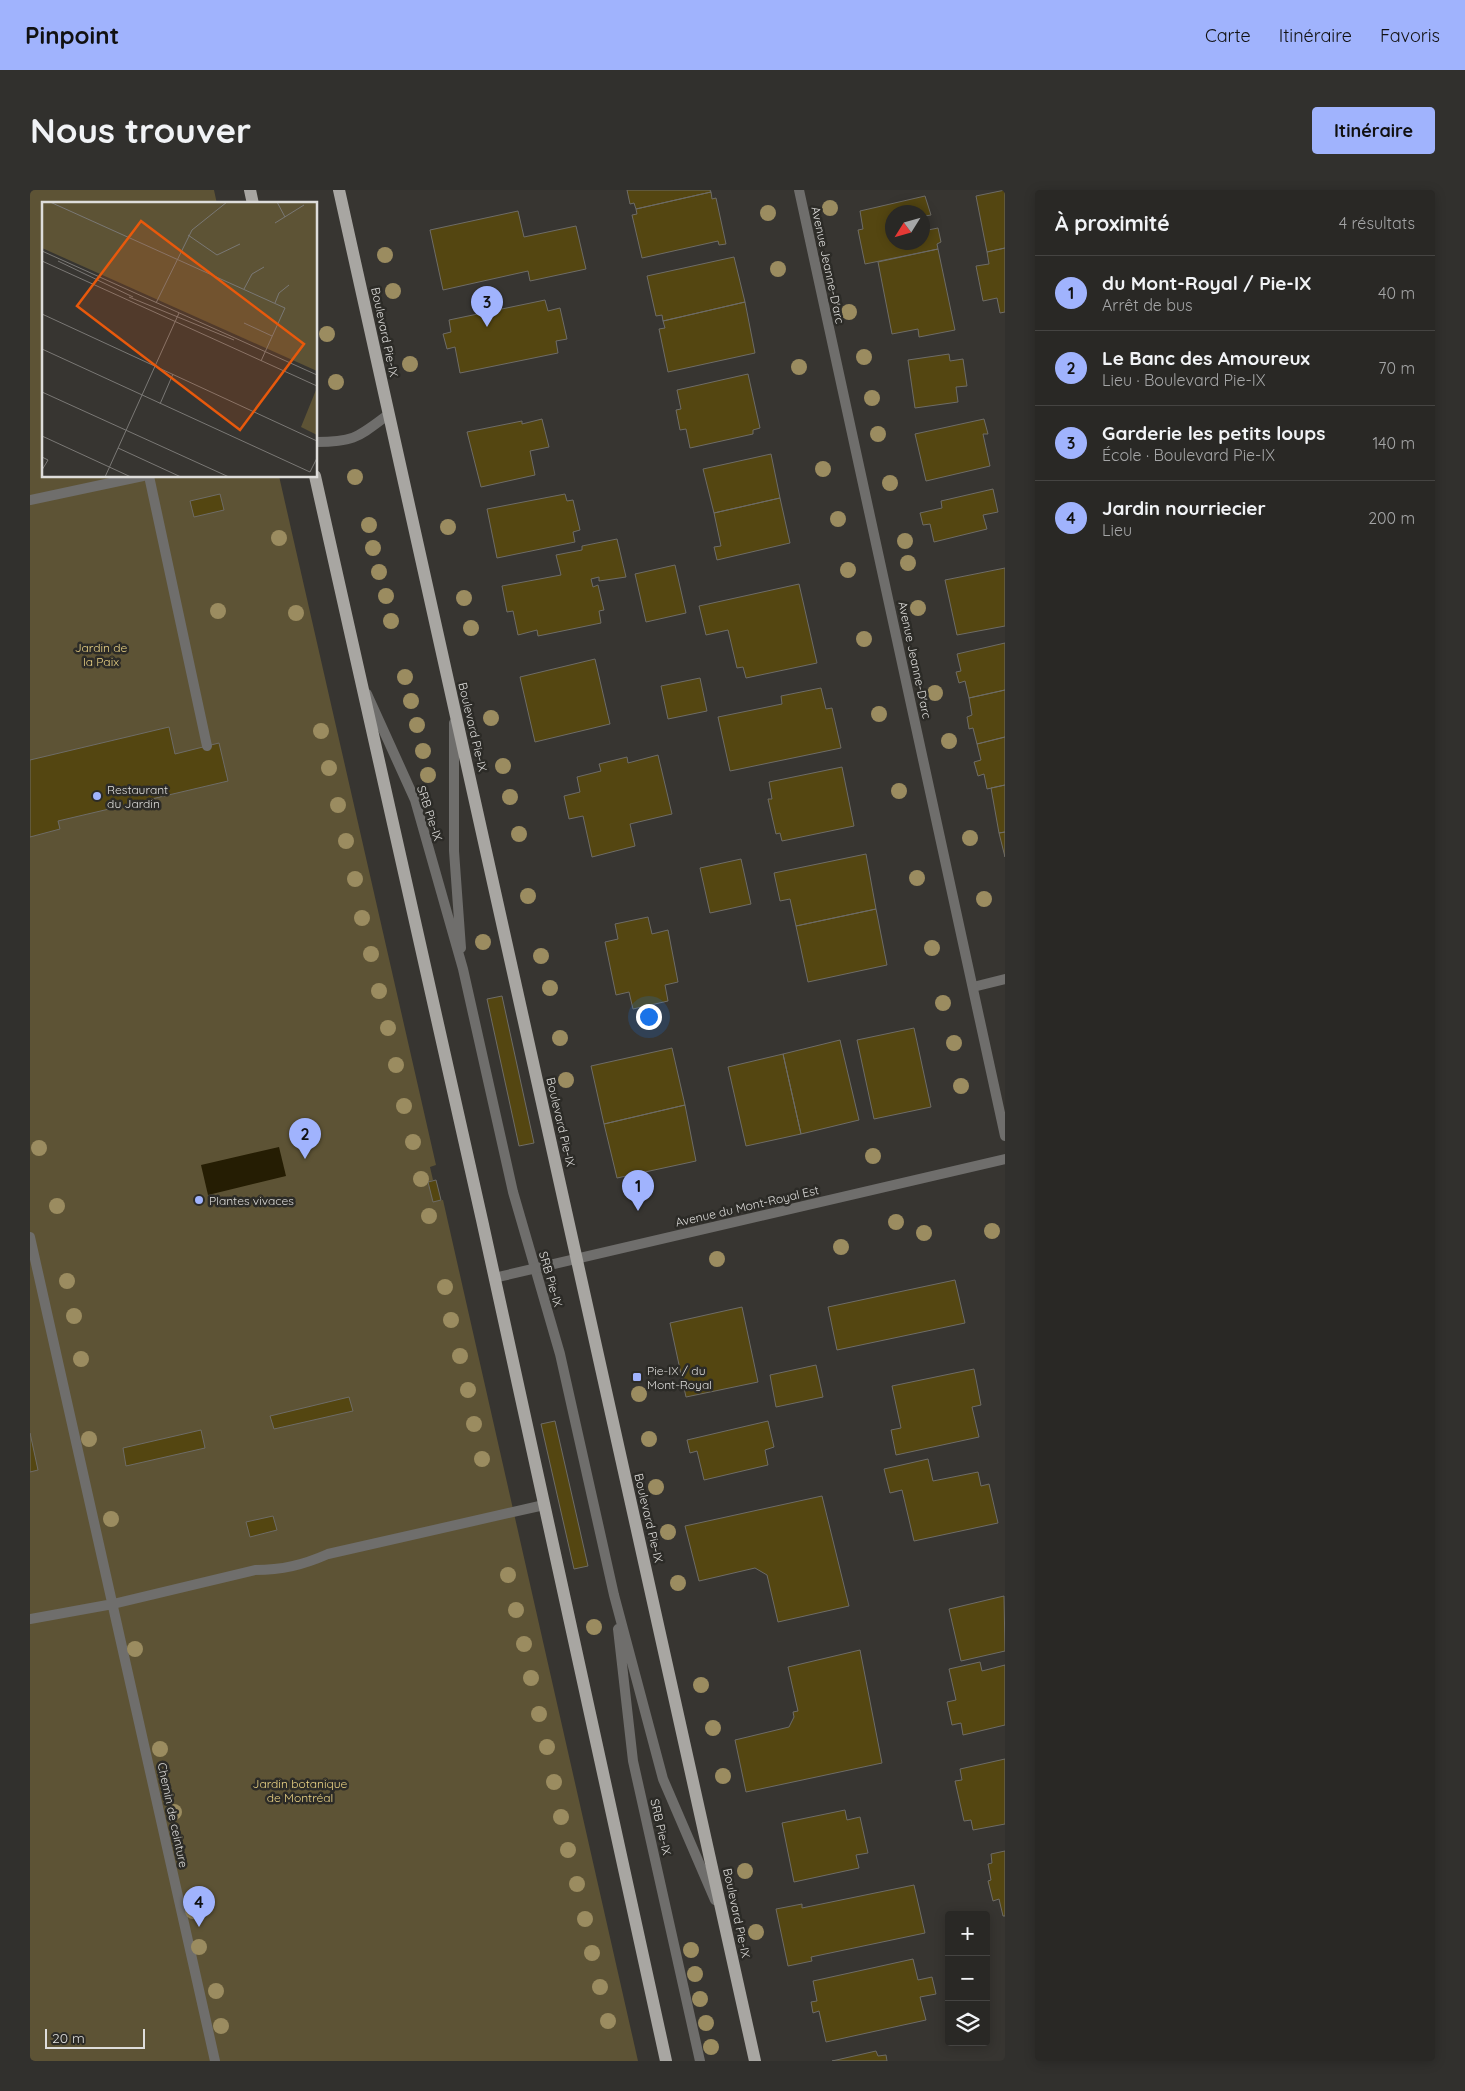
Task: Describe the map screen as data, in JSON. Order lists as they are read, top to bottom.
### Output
{
  "streets": {
    "main road": ["Boulevard Pie-IX"],
    "street": [
      "Avenue Jeanne-D'arc",
      "SRB Pie-IX",
      "Avenue du Mont-Royal Est",
      "Chemin de ceinture"
    ]
  },
  "crossings": [
    ["Boulevard Pie-IX", "SRB Pie-IX"],
    ["Boulevard Pie-IX", "Avenue du Mont-Royal Est"],
    ["SRB Pie-IX", "Avenue du Mont-Royal Est"]
  ],
  "parks": ["Jardin de la Paix", "Jardin botanique de Montréal"],
  "places": {
    "other": ["Restaurant du Jardin", "Plantes vivaces"],
    "transit": ["Pie-IX / du Mont-Royal"]
  },
  "scale_bar": "20 m",
  "north": "bottom left",
  "page": {
    "header": "Pinpoint",
    "nav": ["Carte", "Itinéraire", "Favoris"],
    "buttons": "Itinéraire",
    "title": "Nous trouver",
    "heading": ["À proximité", "4 résultats"],
    "list": [
      {
        "mark": "1",
        "name": "du Mont-Royal / Pie-IX",
        "note": "Arrêt de bus",
        "value": "40 m"
      },
      {
        "mark": "2",
        "name": "Le Banc des Amoureux",
        "note": "Lieu · Boulevard Pie-IX",
        "value": "70 m"
      },
      {
        "mark": "3",
        "name": "Garderie les petits loups",
        "note": "École · Boulevard Pie-IX",
        "value": "140 m"
      },
      {
        "mark": "4",
        "name": "Jardin nourriecier",
        "note": "Lieu",
        "value": "200 m"
      }
    ],
    "pins": [
      "3",
      "2",
      "1",
      "4"
    ],
    "map_buttons": ["+", "−"],
    "scale": "20 m"
  }
}
